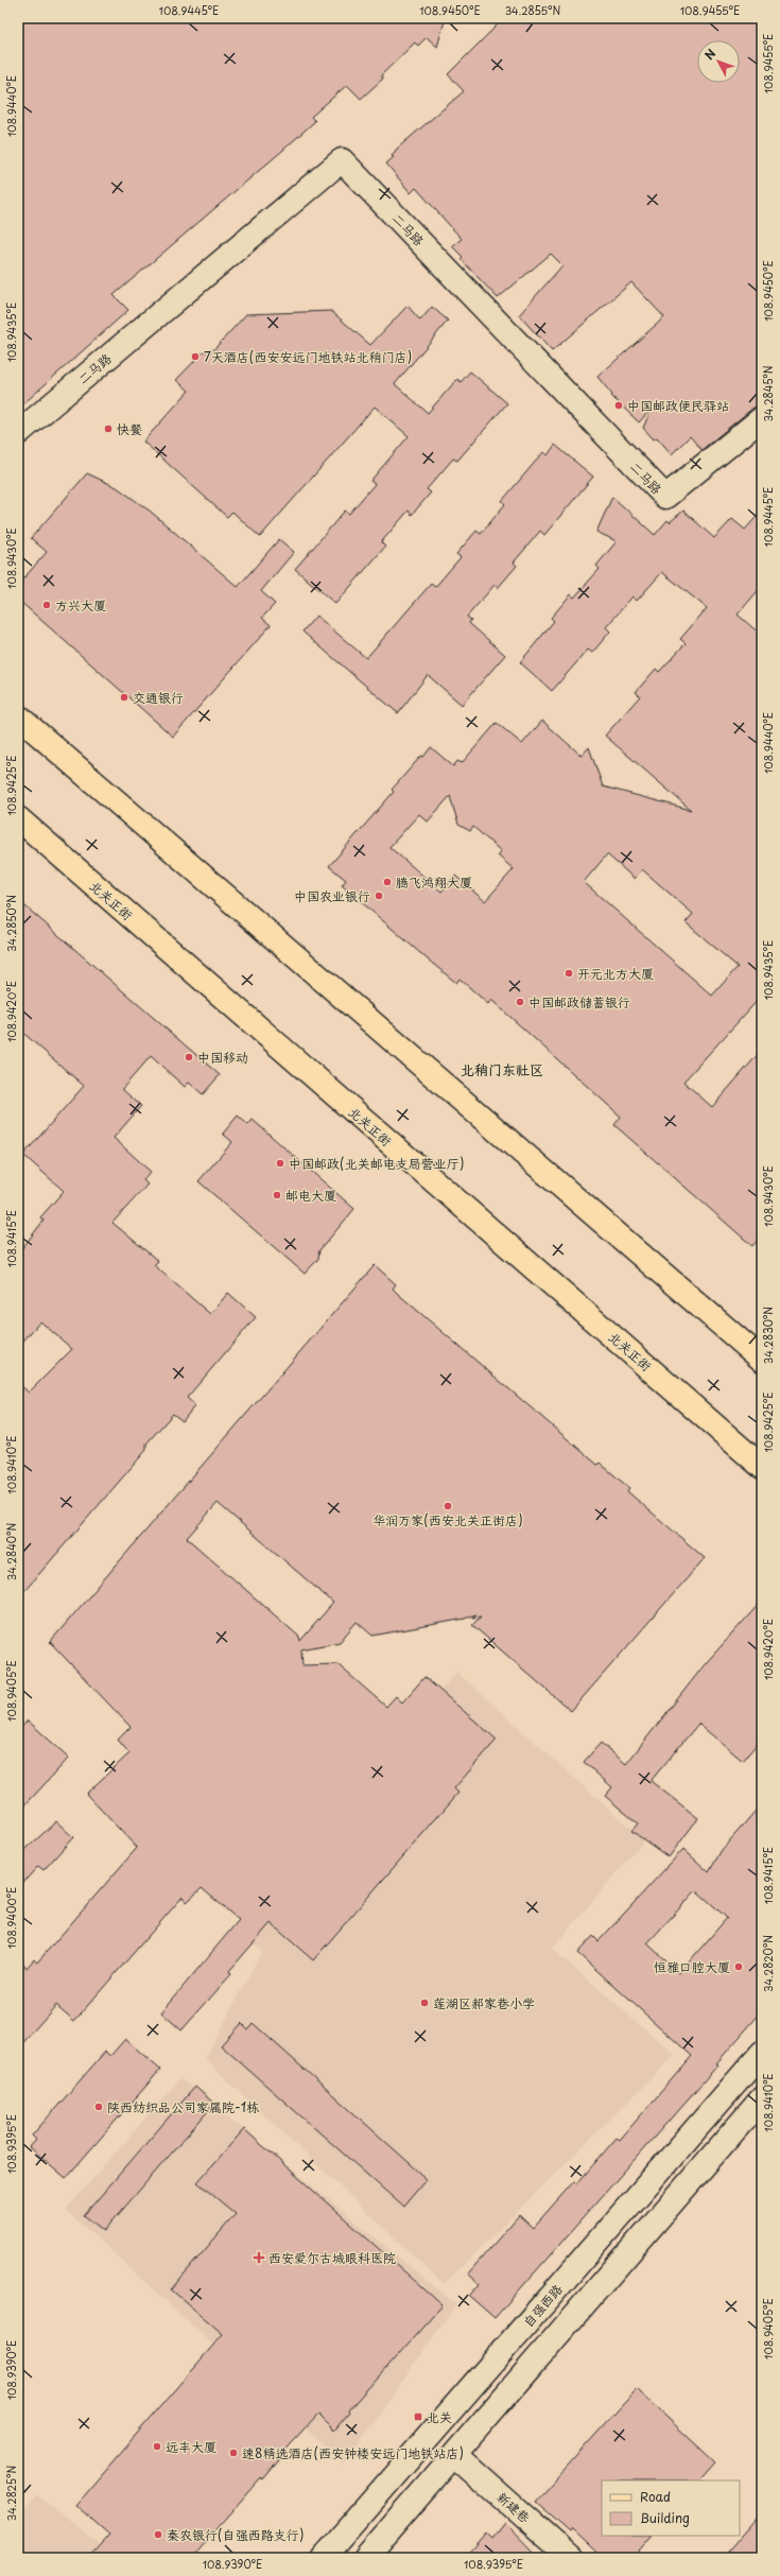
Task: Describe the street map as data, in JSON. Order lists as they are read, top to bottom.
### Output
{
  "streets": {
    "main road": [
      "二马路",
      "北关正街",
      "自强西路",
      "新建巷"
    ]
  },
  "districts": ["北稍门东社区"],
  "places": {
    "other": [
      "7天酒店(西安安远门地铁站北稍门店)",
      "中国邮政便民驿站",
      "快餐",
      "方兴大厦",
      "交通银行",
      "腾飞鸿翔大厦",
      "中国农业银行",
      "开元北方大厦",
      "中国邮政储蓄银行",
      "中国移动",
      "中国邮政(北关邮电支局营业厅)",
      "邮电大厦",
      "华润万家(西安北关正街店)",
      "恒雅口腔大厦",
      "莲湖区郝家巷小学",
      "陕西纺织品公司家属院-1栋",
      "远丰大厦",
      "速8精选酒店(西安钟楼安远门地铁站店)",
      "秦农银行(自强西路支行)"
    ],
    "health": ["西安爱尔古城眼科医院"],
    "transit": ["北关"]
  },
  "legend": ["Road", "Building"],
  "north": "top left",
  "coordinates": [
    "108.9445°E",
    "108.9450°E",
    "34.2855°N",
    "108.9455°E",
    "108.9440°E",
    "108.9435°E",
    "34.2845°N",
    "108.9430°E",
    "108.9425°E",
    "34.2850°N",
    "108.9420°E",
    "108.9415°E",
    "34.2830°N",
    "108.9410°E",
    "34.2840°N",
    "108.9405°E",
    "108.9400°E",
    "34.2820°N",
    "108.9395°E",
    "108.9390°E",
    "34.2825°N"
  ]
}
